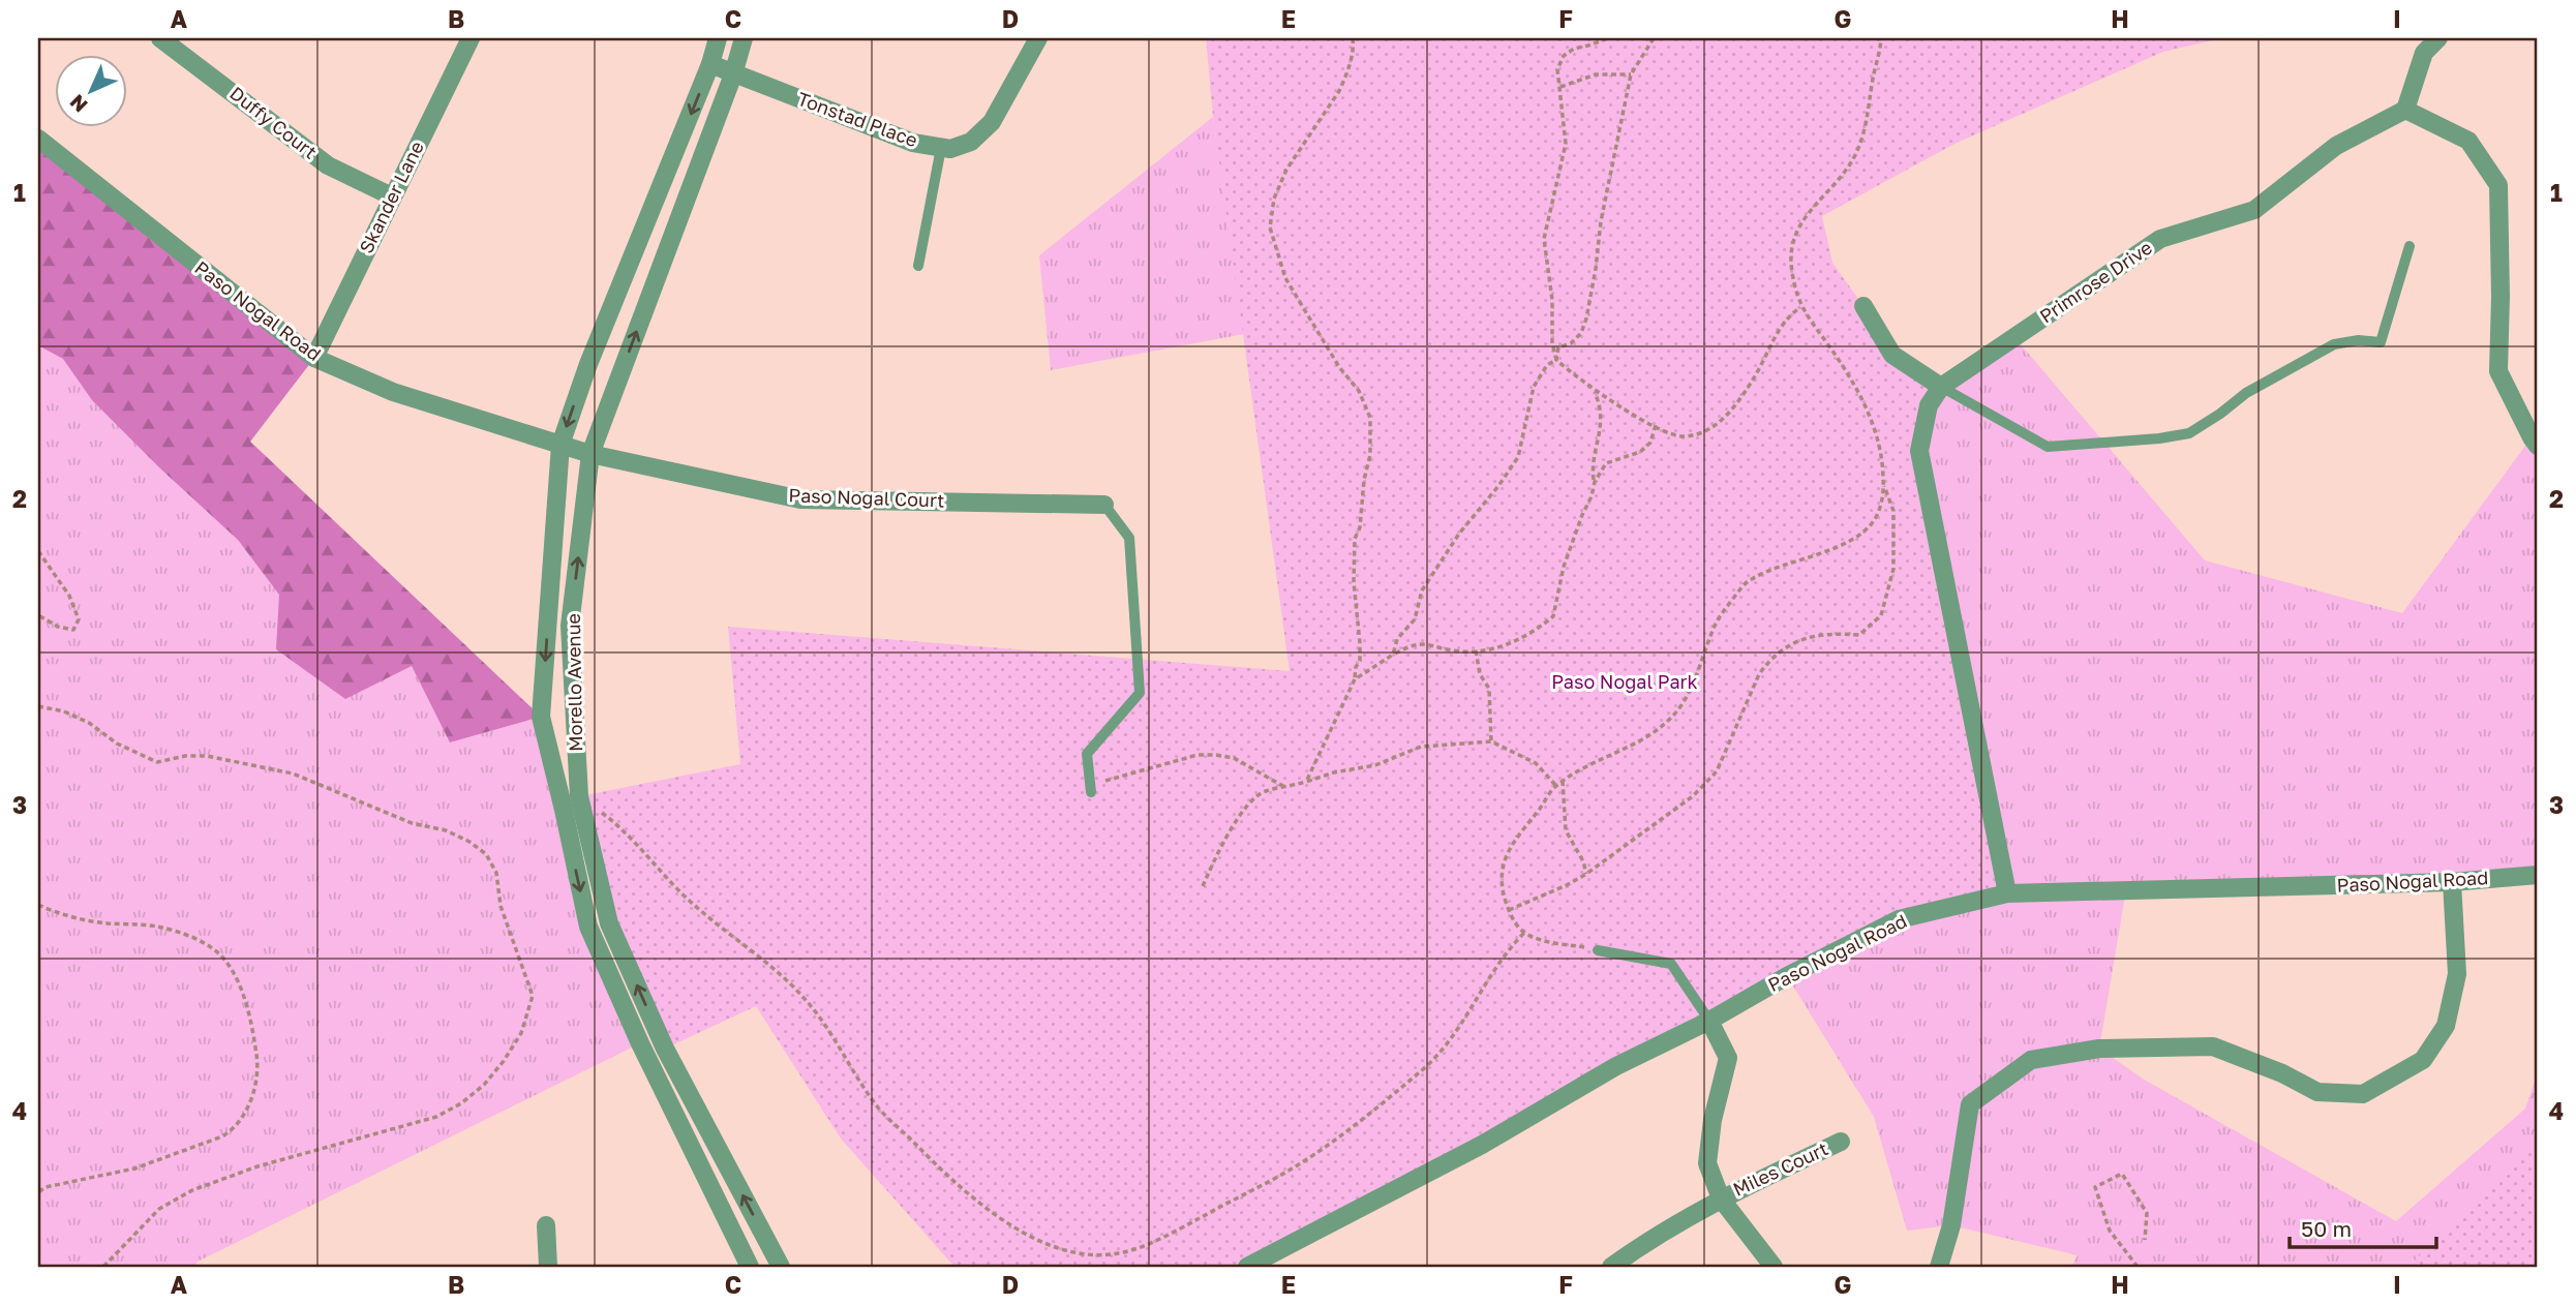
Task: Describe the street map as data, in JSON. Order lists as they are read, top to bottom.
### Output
{
  "streets": {
    "street": [
      "Tonstad Place",
      "Duffy Court",
      "Skander Lane",
      "Primrose Drive",
      "Paso Nogal Road",
      "Paso Nogal Court",
      "Morello Avenue",
      "Miles Court"
    ]
  },
  "crossings": [
    ["Tonstad Place", "Morello Avenue"],
    ["Duffy Court", "Skander Lane"],
    ["Skander Lane", "Paso Nogal Road"],
    ["Paso Nogal Road", "Paso Nogal Court"],
    ["Paso Nogal Road", "Morello Avenue"],
    ["Paso Nogal Court", "Morello Avenue"]
  ],
  "parks": ["Paso Nogal Park"],
  "scale_bar": "50 m",
  "north": "bottom left",
  "grid": {
    "columns": [
      "A",
      "B",
      "C",
      "D",
      "E",
      "F",
      "G",
      "H",
      "I"
    ],
    "rows": [
      "1",
      "2",
      "3",
      "4"
    ]
  }
}
